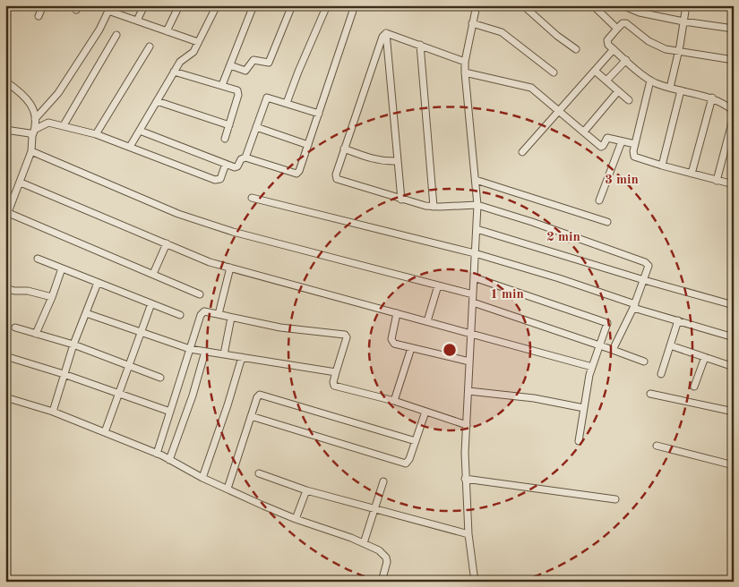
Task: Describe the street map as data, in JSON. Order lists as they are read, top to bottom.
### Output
{
  "rings": ["3 min", "2 min", "1 min"]
}
